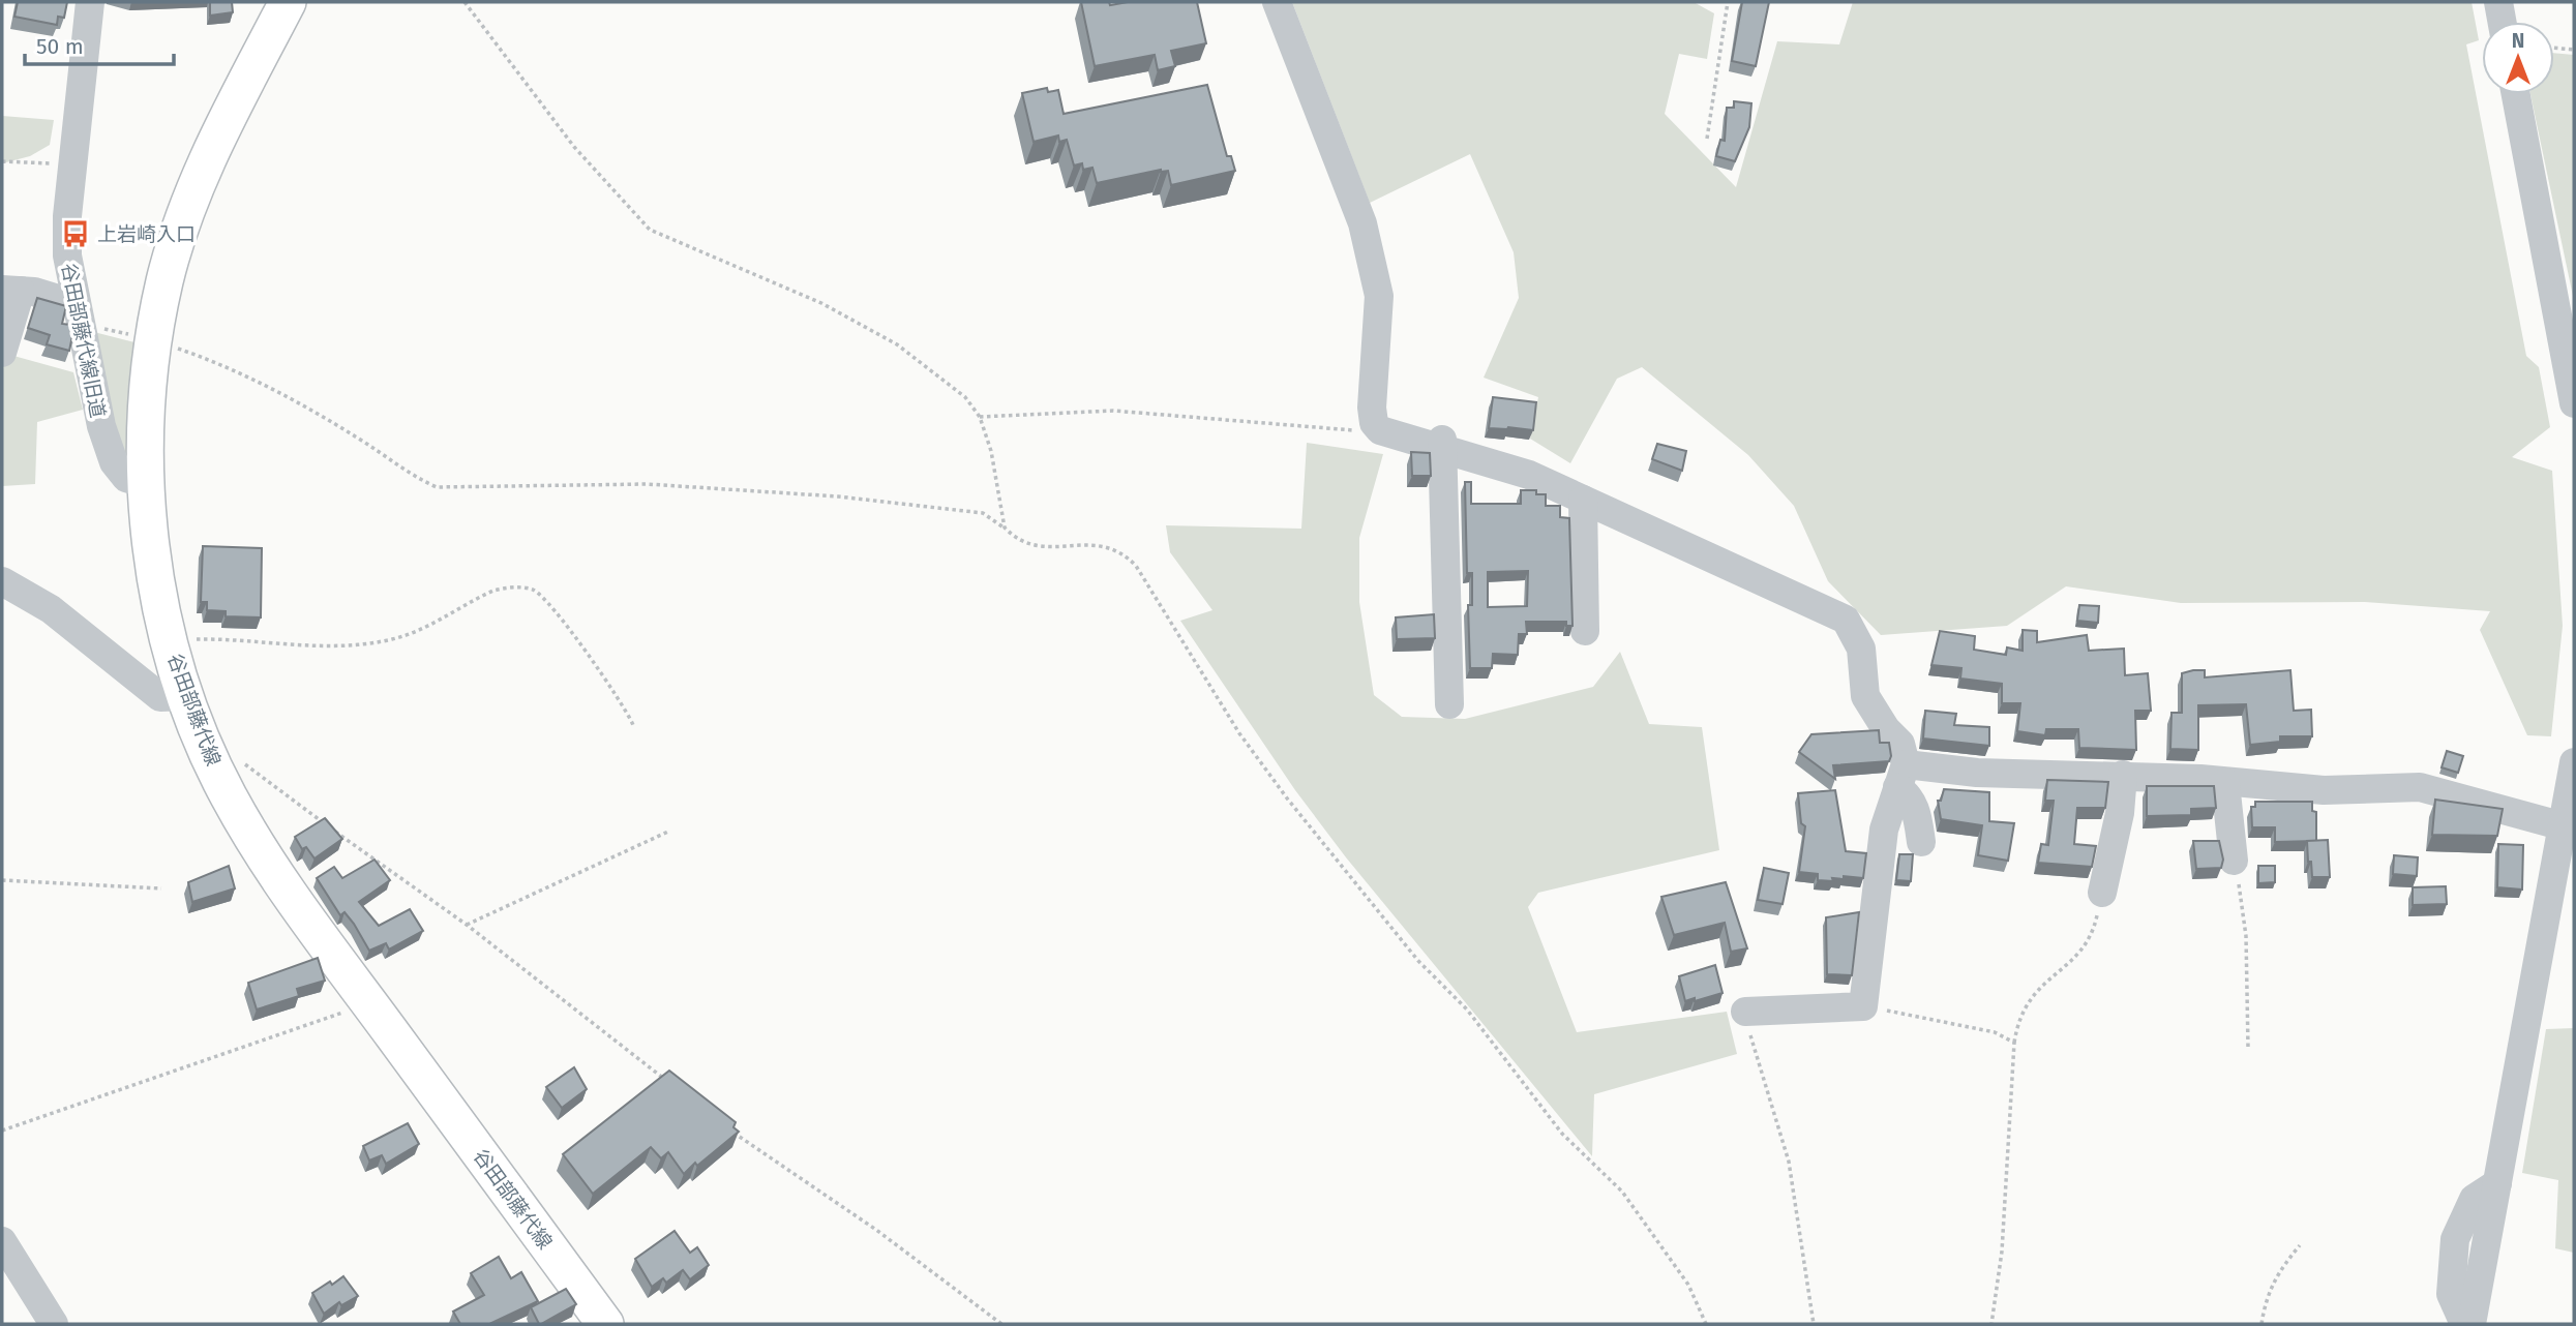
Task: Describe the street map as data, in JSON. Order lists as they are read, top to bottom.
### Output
{
  "streets": {
    "main road": ["谷田部藤代線"],
    "street": ["谷田部藤代線旧道"]
  },
  "crossings": [
    ["谷田部藤代線旧道", "谷田部藤代線"]
  ],
  "places": {
    "bus stop": ["上岩崎入口"]
  },
  "scale_bar": "50 m",
  "north": "top"
}
